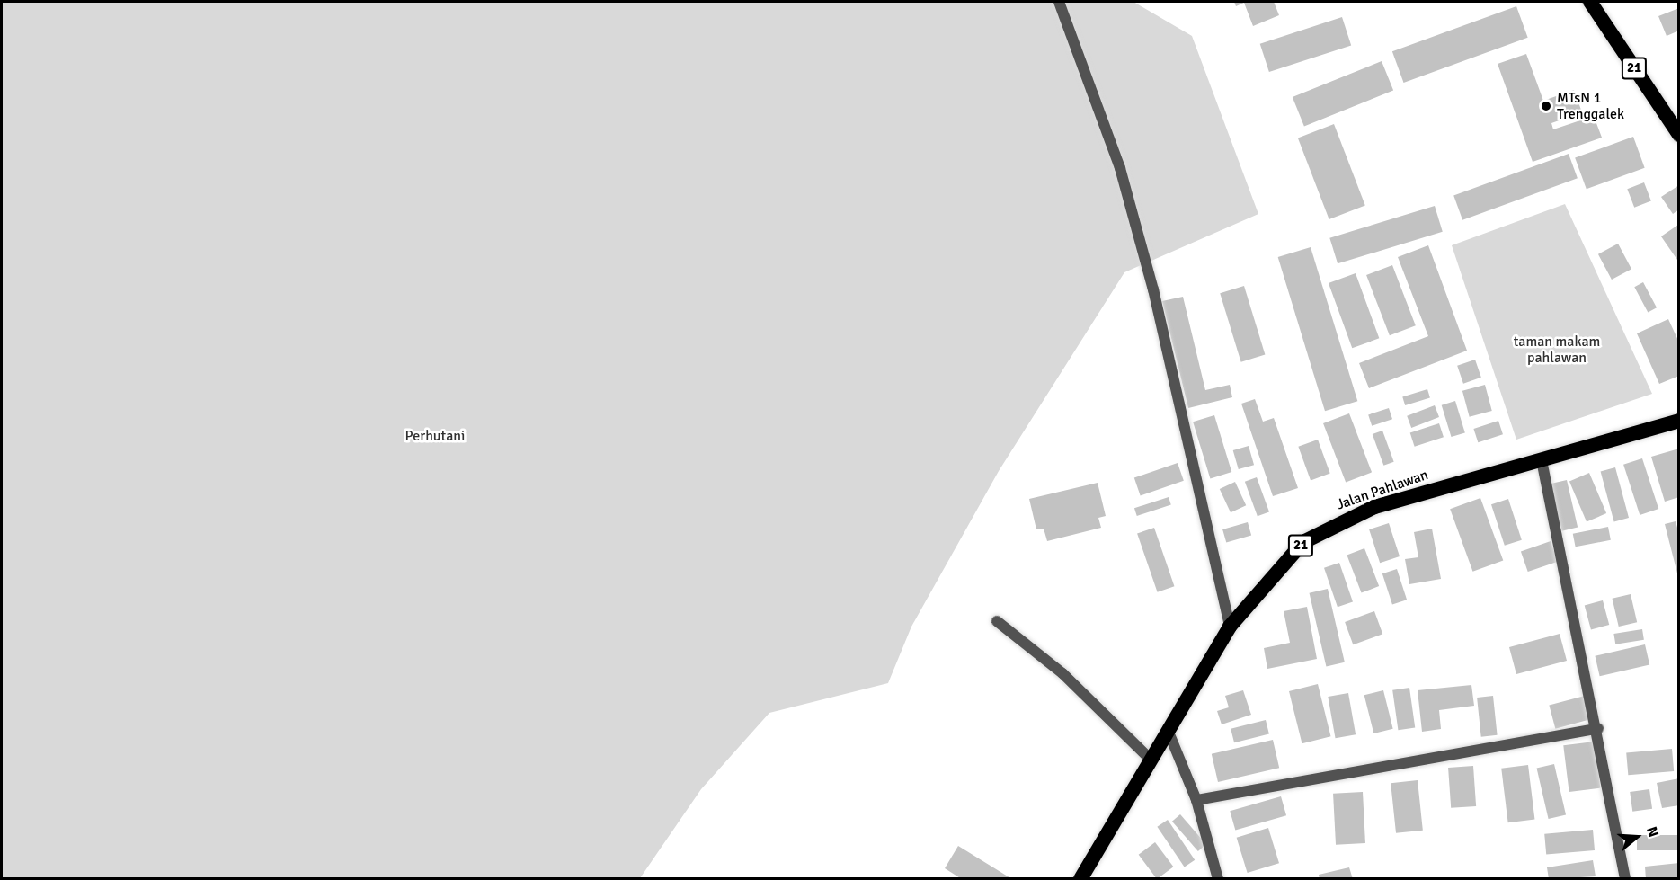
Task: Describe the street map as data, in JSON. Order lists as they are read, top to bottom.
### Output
{
  "streets": {
    "highway": ["21", "Jalan Pahlawan"]
  },
  "parks": ["taman makam pahlawan", "Perhutani"],
  "places": ["MTsN 1 Trenggalek"],
  "north": "right"
}
